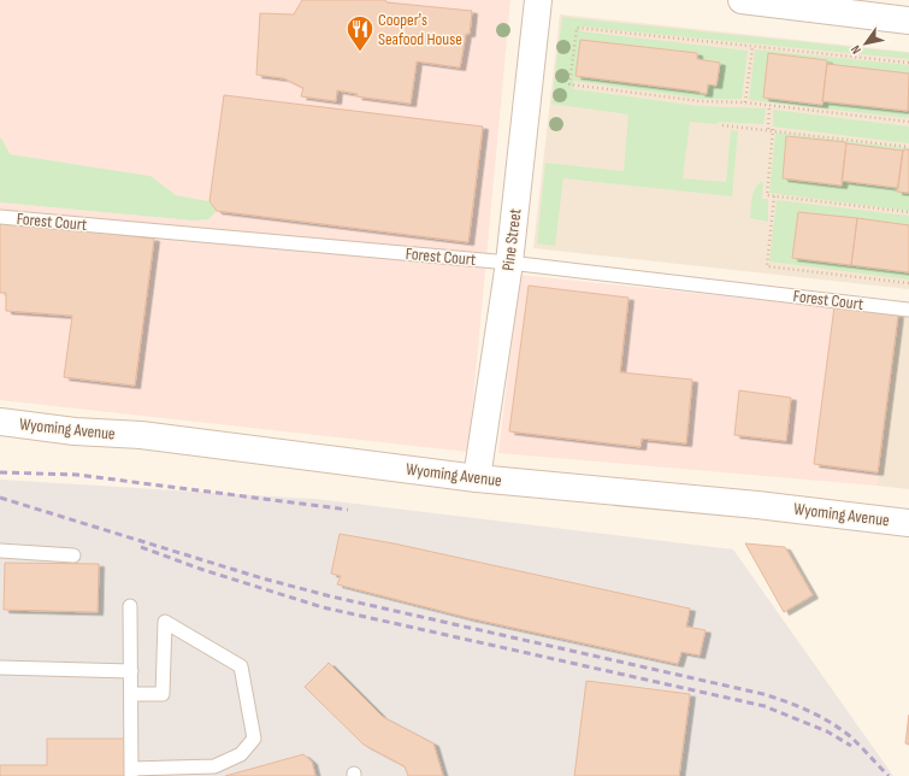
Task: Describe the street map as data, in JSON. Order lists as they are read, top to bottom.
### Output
{
  "streets": {
    "main road": ["Pine Street", "Wyoming Avenue"],
    "lane": ["Forest Court"]
  },
  "crossings": [
    ["Forest Court", "Pine Street"],
    ["Pine Street", "Wyoming Avenue"]
  ],
  "places": {
    "restaurant": ["Cooper's Seafood House"]
  },
  "north": "bottom left"
}
